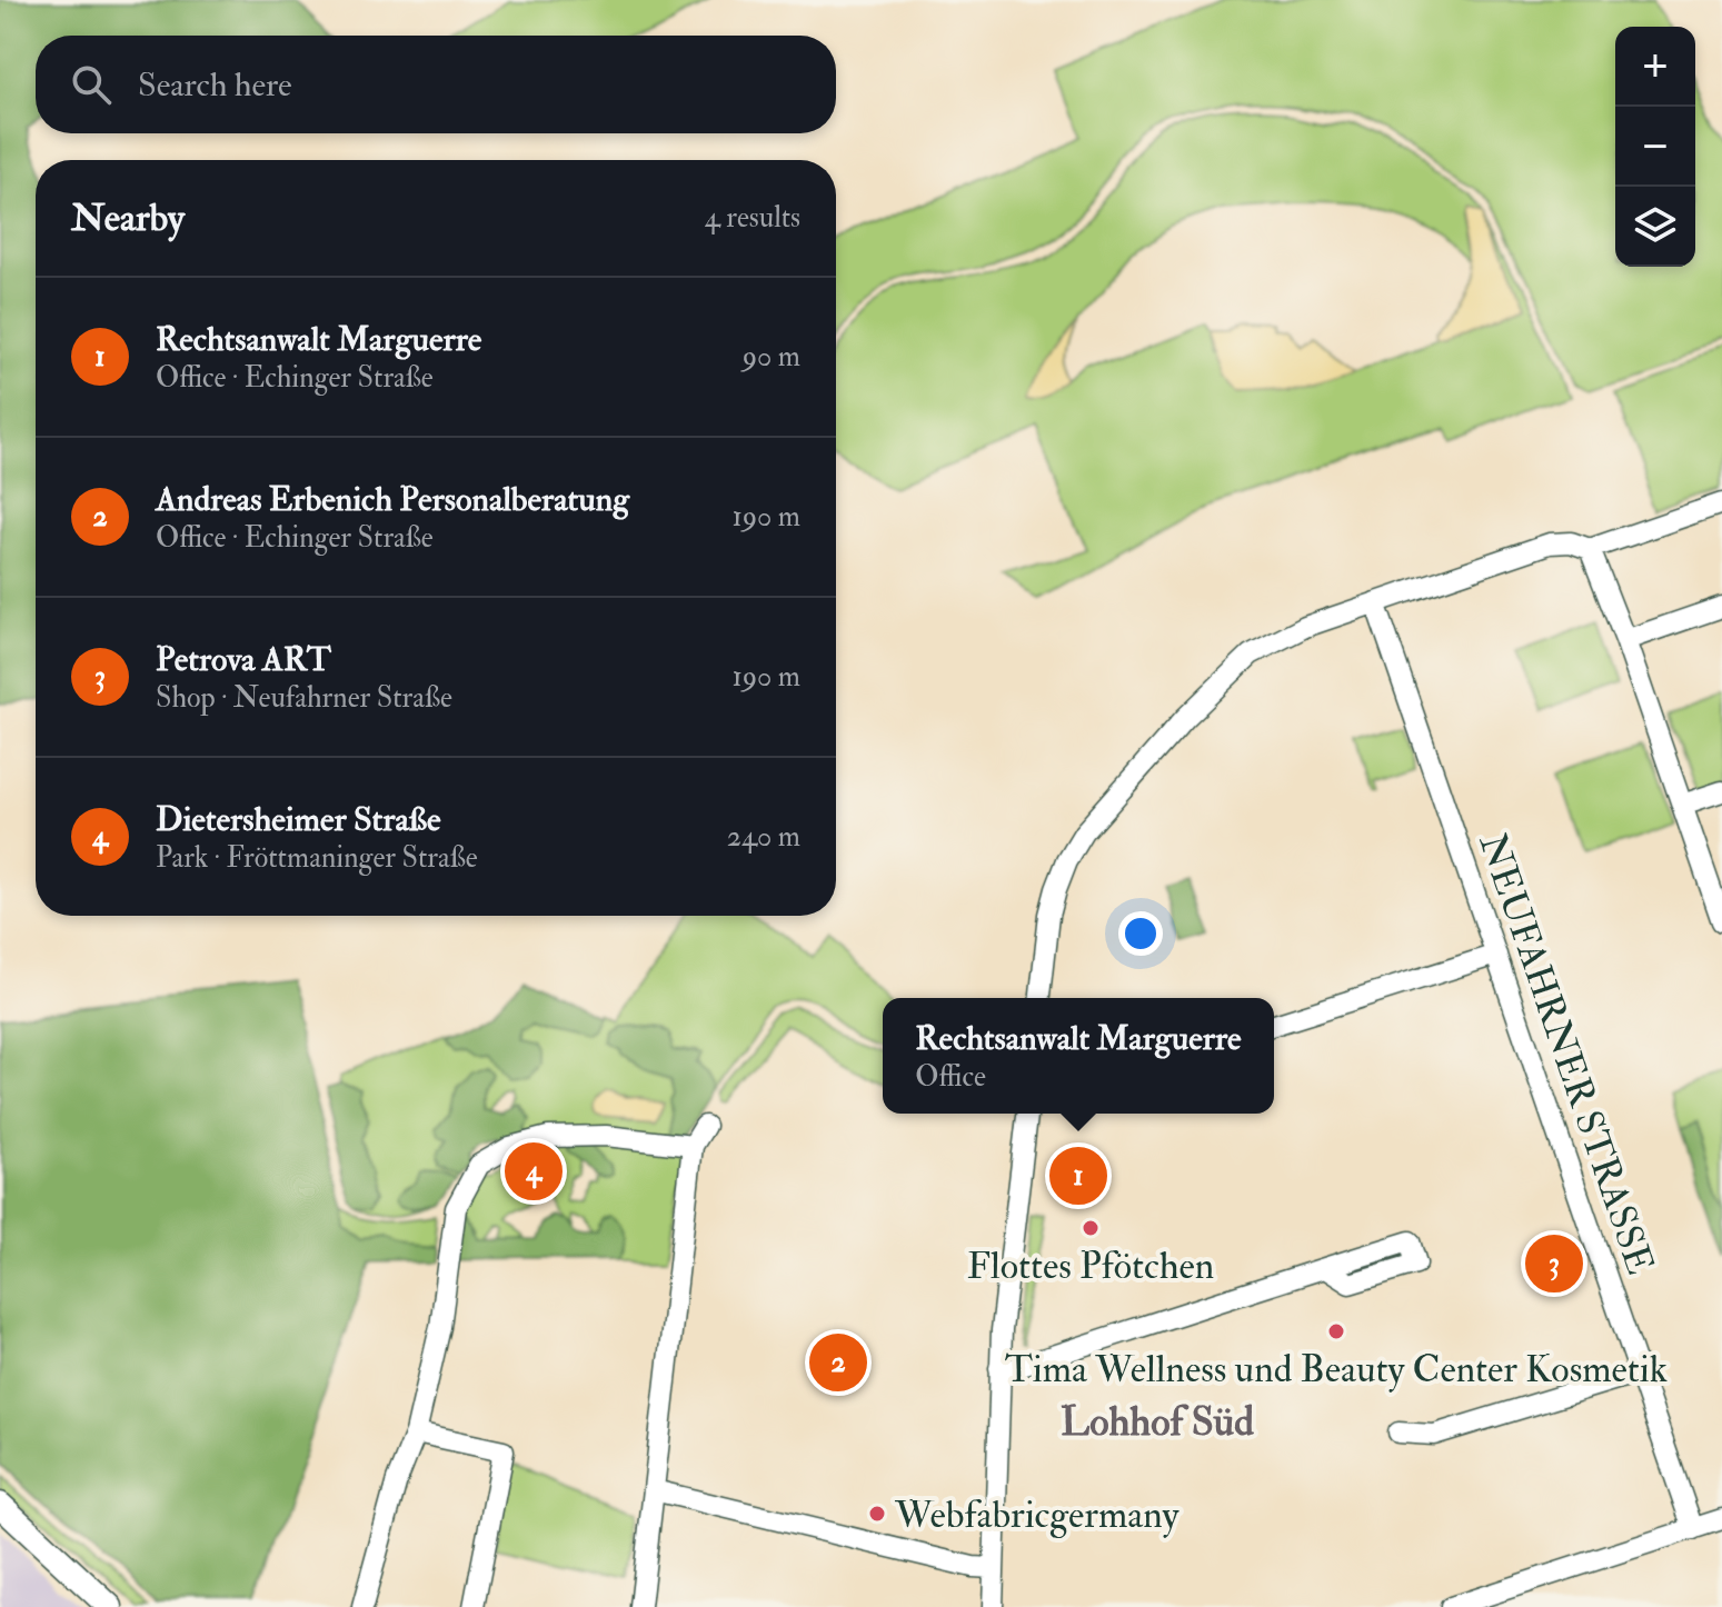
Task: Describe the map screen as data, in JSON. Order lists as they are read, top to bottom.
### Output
{
  "streets": {
    "street": ["NEUFAHRNER STRASSE"]
  },
  "districts": ["Lohhof Süd"],
  "places": ["Flottes Pfötchen", "Tima Wellness und Beauty Center Kosmetik", "Webfabricgermany"],
  "page": {
    "map_buttons": ["+", "−"],
    "search": "Search here",
    "heading": ["Nearby", "4 results"],
    "list": [
      {
        "mark": "1",
        "name": "Rechtsanwalt Marguerre",
        "note": "Office · Echinger Straße",
        "value": "90 m"
      },
      {
        "mark": "2",
        "name": "Andreas Erbenich Personalberatung",
        "note": "Office · Echinger Straße",
        "value": "190 m"
      },
      {
        "mark": "3",
        "name": "Petrova ART",
        "note": "Shop · Neufahrner Straße",
        "value": "190 m"
      },
      {
        "mark": "4",
        "name": "Dietersheimer Straße",
        "note": "Park · Fröttmaninger Straße",
        "value": "240 m"
      }
    ],
    "popup": ["Rechtsanwalt Marguerre", "Office"],
    "pins": [
      "4",
      "1",
      "3",
      "2"
    ]
  }
}
